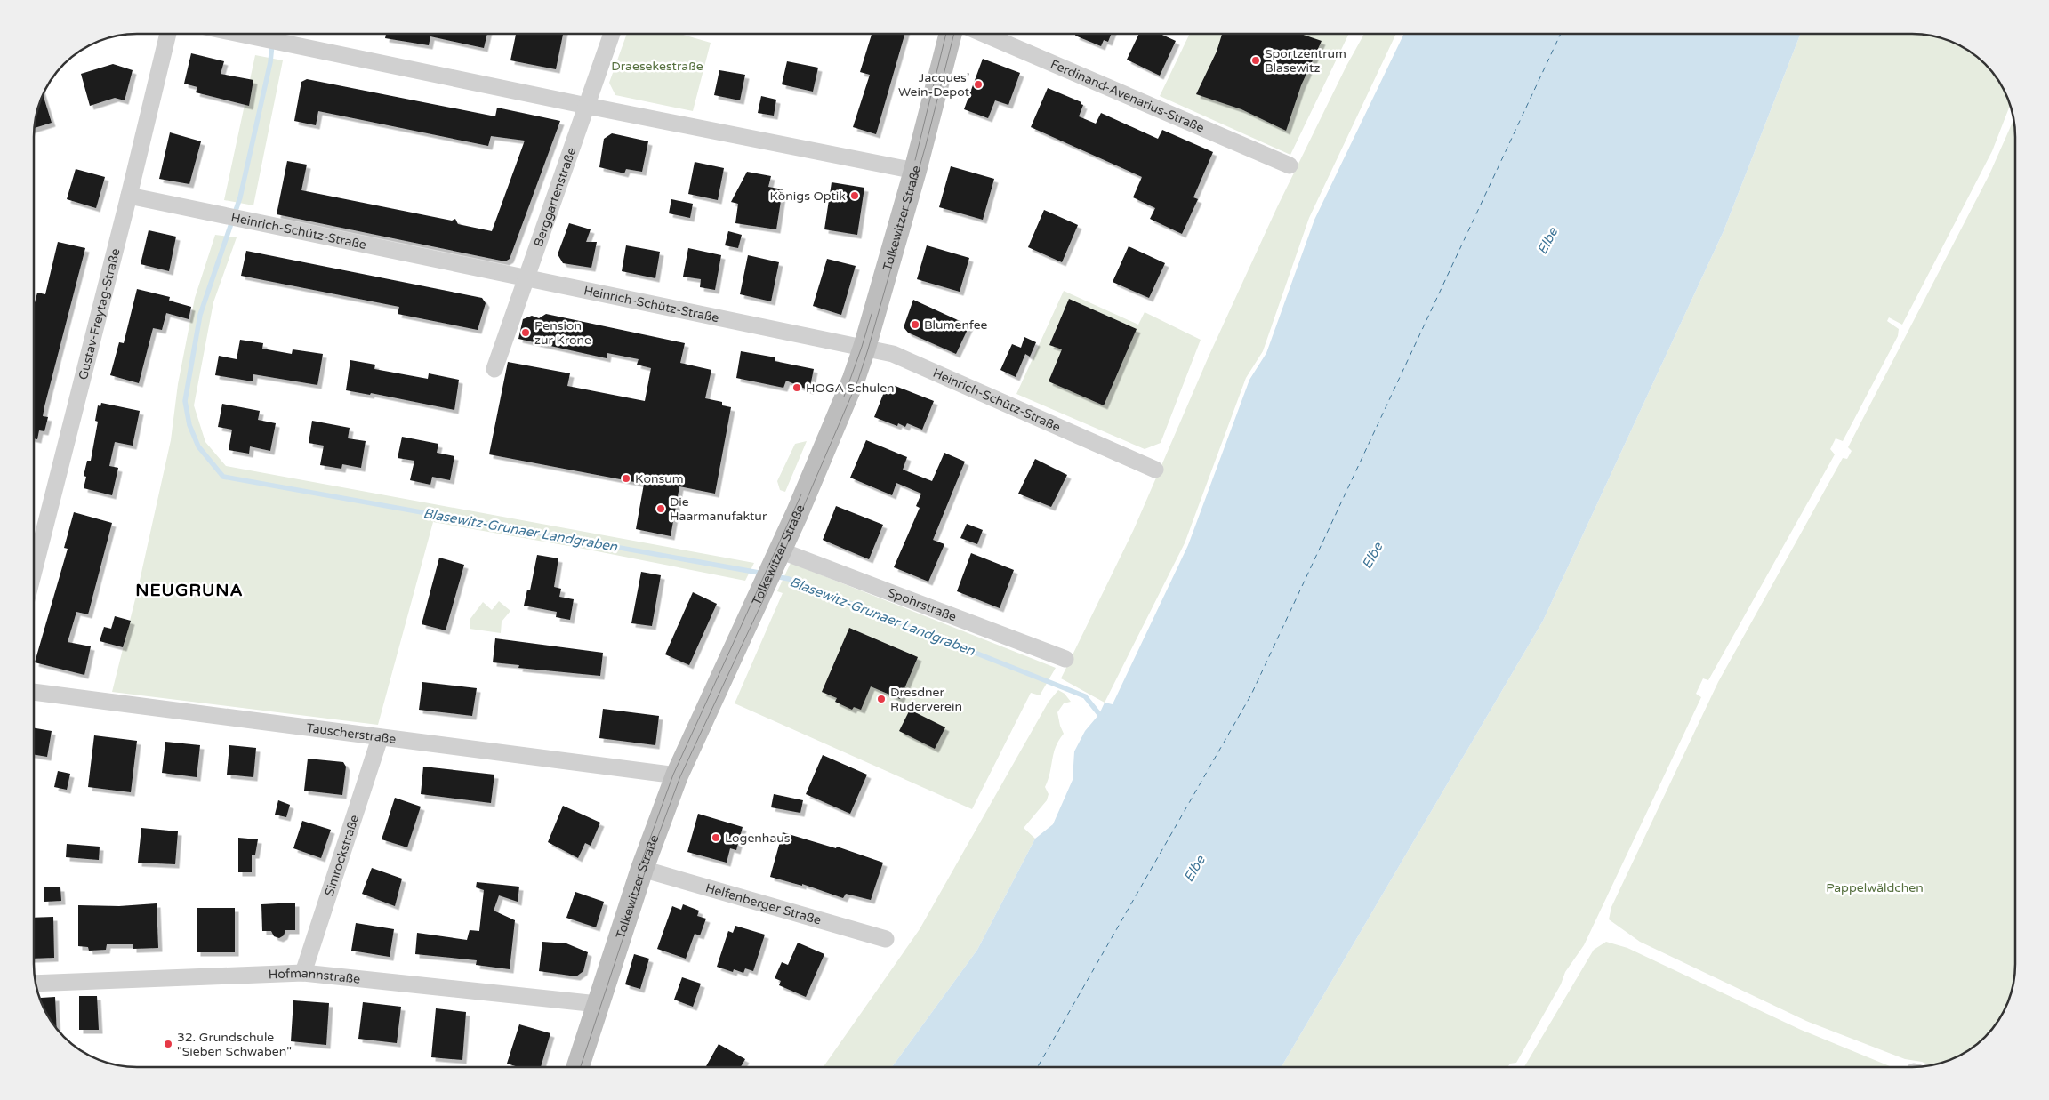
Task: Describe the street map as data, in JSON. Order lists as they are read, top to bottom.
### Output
{
  "streets": {
    "main road": ["Tolkewitzer Straße"],
    "street": [
      "Ferdinand-Avenarius-Straße",
      "Berggartenstraße",
      "Heinrich-Schütz-Straße",
      "Gustav-Freytag-Straße",
      "Spohrstraße",
      "Tauscherstraße",
      "Simrockstraße",
      "Helfenberger Straße",
      "Hofmannstraße"
    ]
  },
  "crossings": [
    ["Berggartenstraße", "Heinrich-Schütz-Straße"],
    ["Tolkewitzer Straße", "Heinrich-Schütz-Straße"],
    ["Tolkewitzer Straße", "Spohrstraße"],
    ["Tolkewitzer Straße", "Tauscherstraße"],
    ["Tolkewitzer Straße", "Helfenberger Straße"],
    ["Tolkewitzer Straße", "Hofmannstraße"],
    ["Heinrich-Schütz-Straße", "Gustav-Freytag-Straße"],
    ["Tauscherstraße", "Simrockstraße"],
    ["Simrockstraße", "Hofmannstraße"]
  ],
  "districts": ["NEUGRUNA"],
  "water": ["Elbe", "Blasewitz‐Grunaer Landgraben"],
  "parks": ["Draesekestraße", "Pappelwäldchen"],
  "places": [
    "Sportzentrum Blasewitz",
    "Jacques’ Wein-Depot",
    "Königs Optik",
    "Blumenfee",
    "Pension zur Krone",
    "HOGA Schulen",
    "Konsum",
    "Die Haarmanufaktur",
    "Dresdner Ruderverein",
    "Logenhaus",
    "32. Grundschule \"Sieben Schwaben\""
  ]
}
